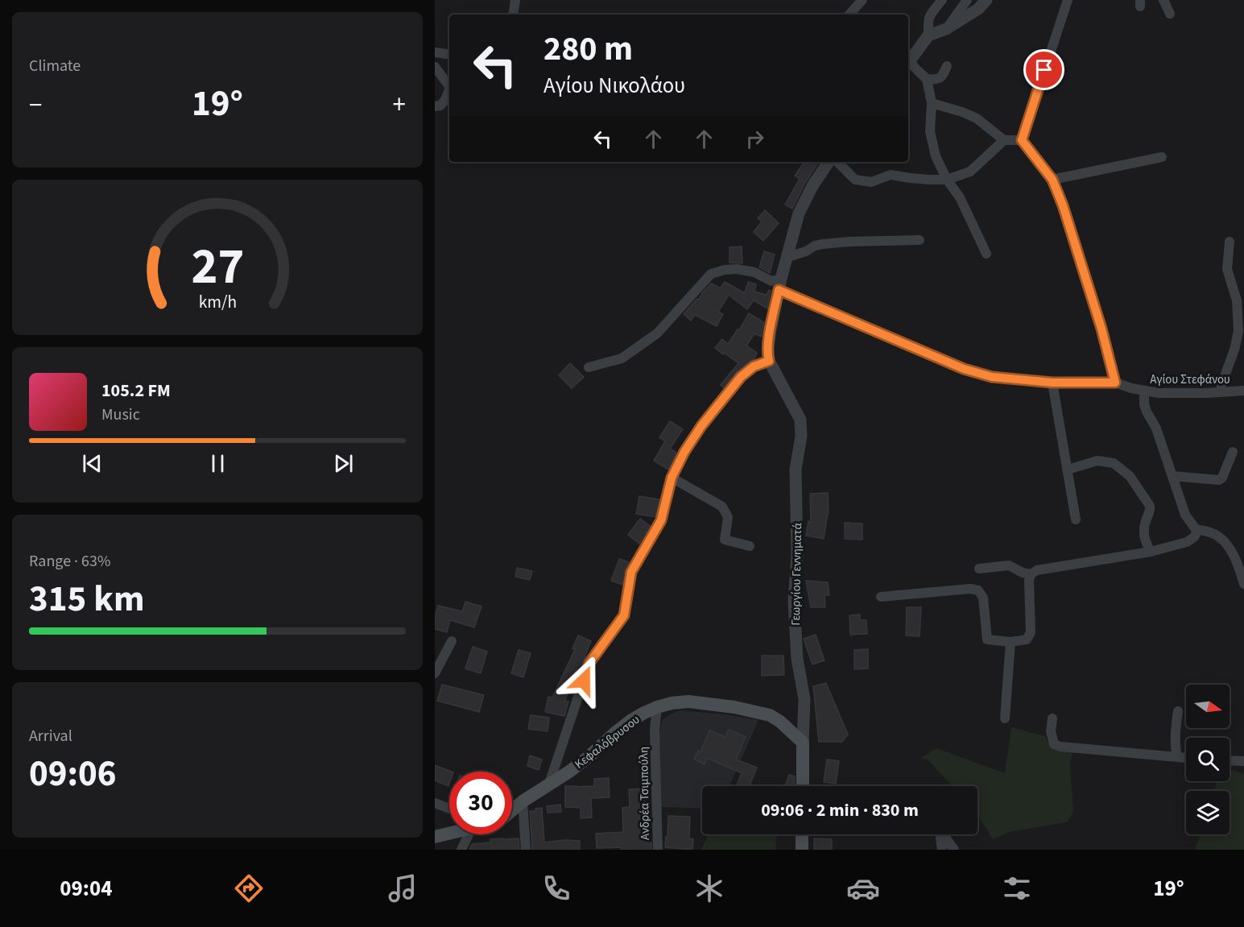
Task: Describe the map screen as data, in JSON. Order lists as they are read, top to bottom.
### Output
{
  "streets": {
    "main road": ["Γεωργίου Γεννηματά", "Κεφαλόβρυσου"],
    "street": ["Αγίου Στεφάνου", "Ανδρέα Τσιμπούλη"]
  },
  "crossings": [
    ["Γεωργίου Γεννηματά", "Κεφαλόβρυσου"],
    ["Κεφαλόβρυσου", "Ανδρέα Τσιμπούλη"]
  ],
  "north": "right",
  "page": {
    "tile": [
      "Climate",
      ["Range · 63%", "315 km"],
      ["Arrival", "09:06"]
    ],
    "turn": ["280 m", "Αγίου Νικολάου"],
    "heat": ["−", "19°", "+"],
    "song": ["105.2 FM", "Music"],
    "limit": "30",
    "trip": "09:06 · 2 min · 830 m",
    "tabs": ["09:04", "19°"],
    "gauge": ["27", "km/h"]
  }
}
